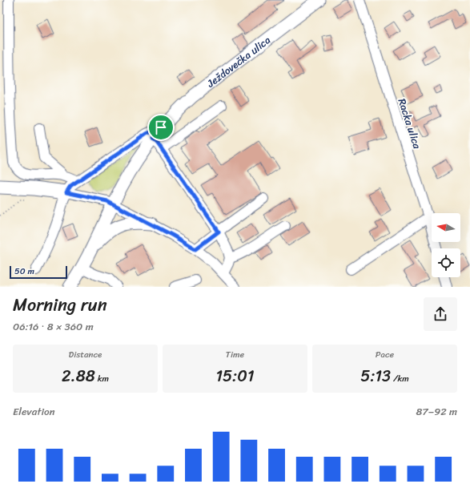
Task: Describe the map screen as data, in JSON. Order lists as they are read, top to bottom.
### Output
{
  "streets": {
    "main road": ["Ježdovečka ulica"],
    "street": ["Racka ulica"]
  },
  "scale_bar": "50 m",
  "north": "left",
  "page": {
    "scale": "50 m",
    "heading": ["Morning run", "06:16 · 8 × 360 m"],
    "stats": [
      ["Distance", "2.88 km"],
      ["Time", "15:01"],
      ["Pace", "5:13 /km"]
    ],
    "chart": ["Elevation", "87–92 m"]
  }
}
